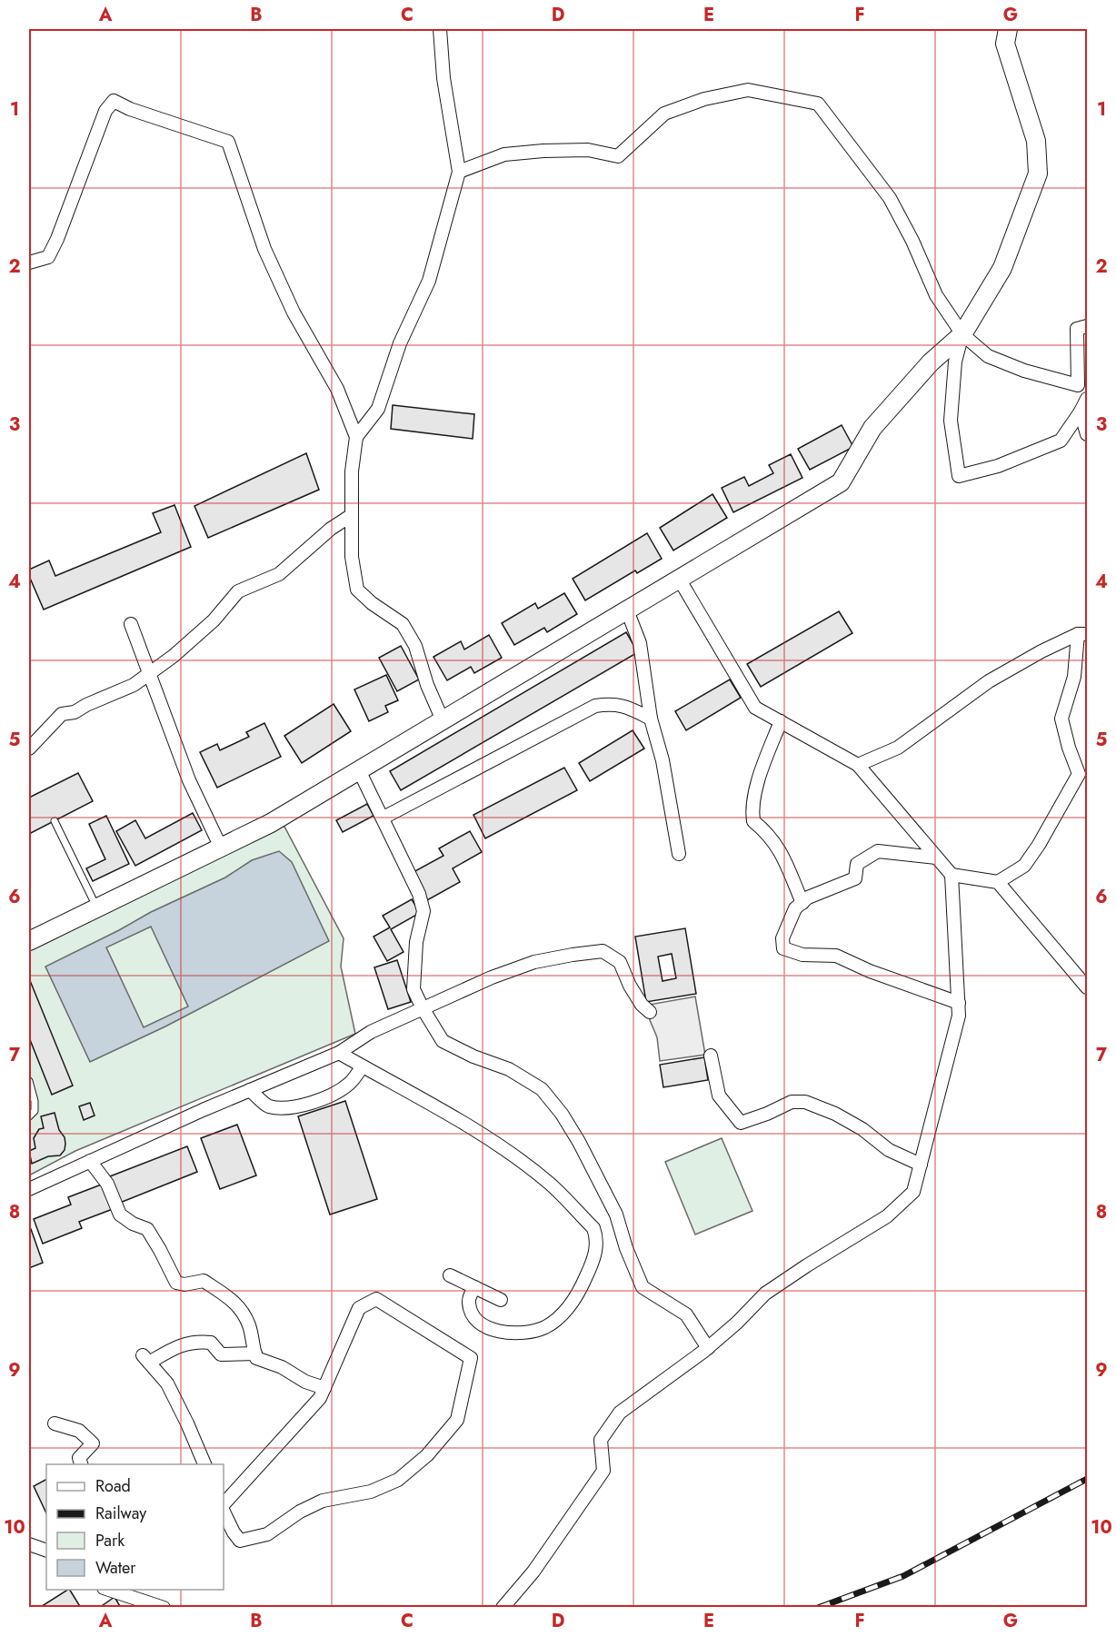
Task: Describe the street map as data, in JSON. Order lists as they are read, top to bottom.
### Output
{
  "legend": [
    "Road",
    "Railway",
    "Park",
    "Water"
  ],
  "grid": {
    "columns": [
      "A",
      "B",
      "C",
      "D",
      "E",
      "F",
      "G"
    ],
    "rows": [
      "1",
      "2",
      "3",
      "4",
      "5",
      "6",
      "7",
      "8",
      "9",
      "10"
    ]
  }
}
